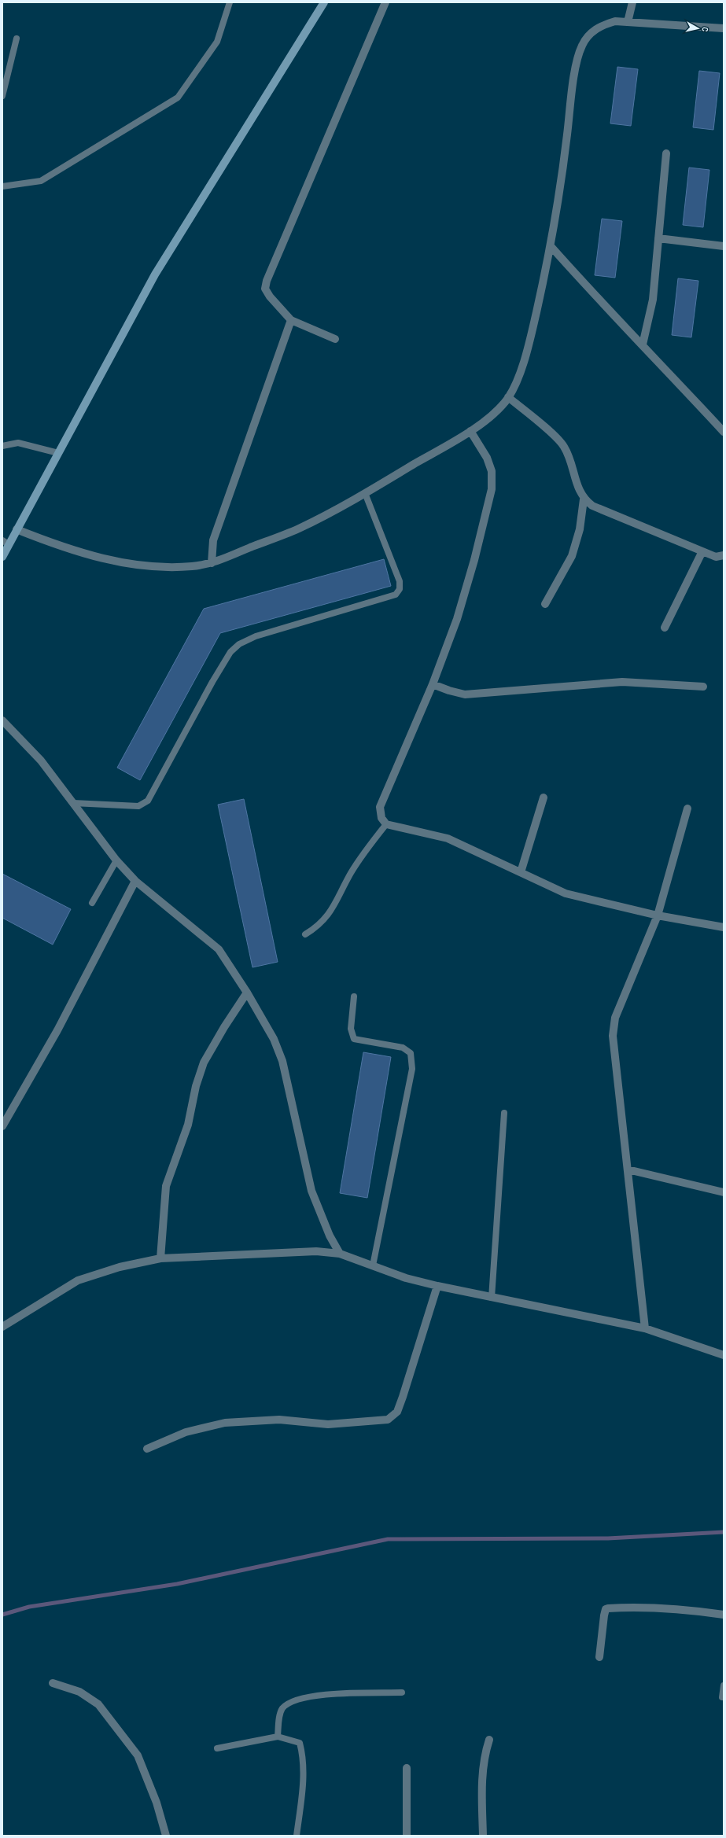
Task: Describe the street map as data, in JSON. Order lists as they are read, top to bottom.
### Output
{
  "north": "right"
}
